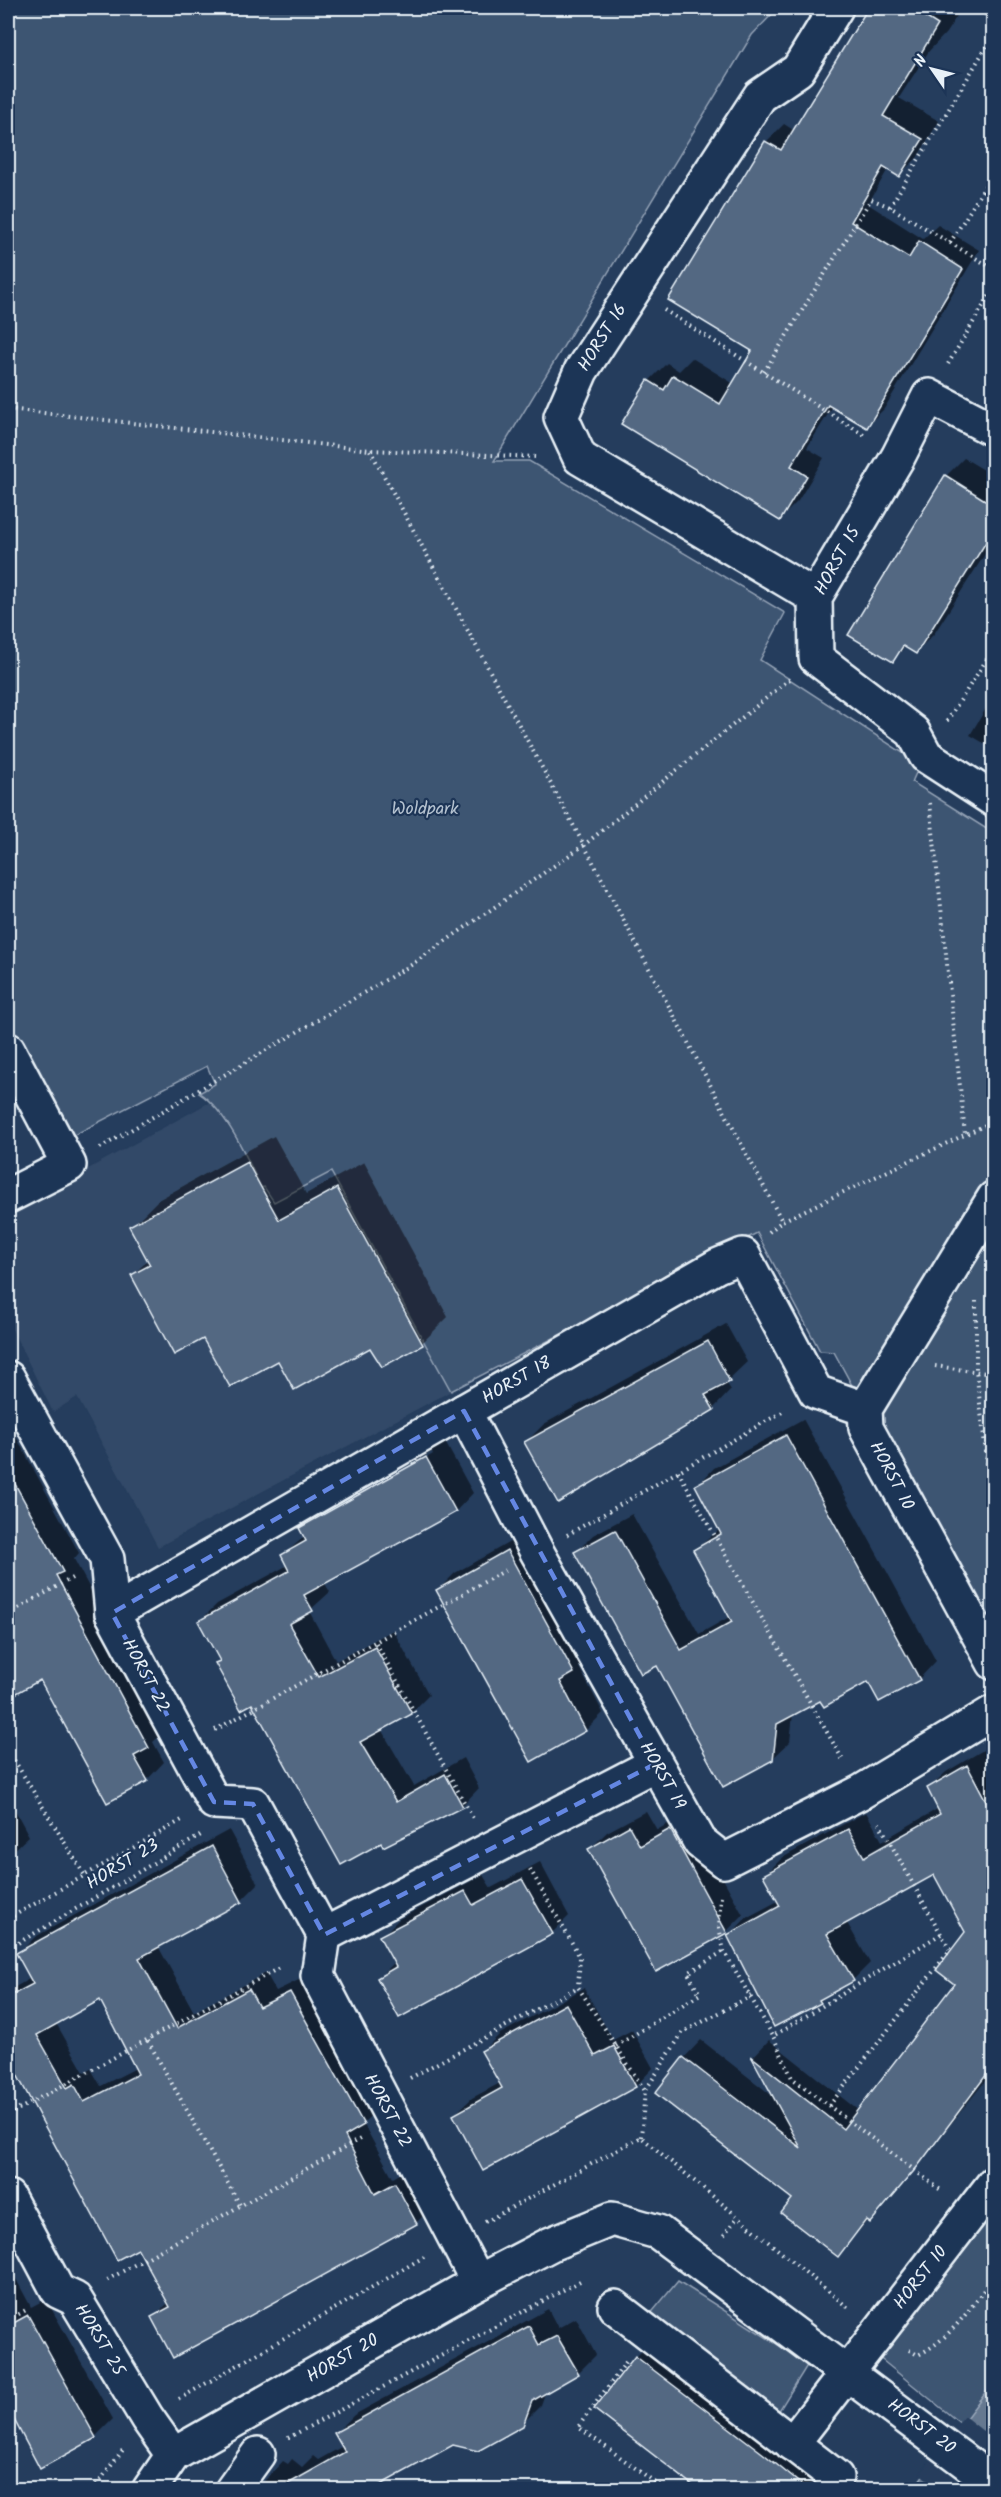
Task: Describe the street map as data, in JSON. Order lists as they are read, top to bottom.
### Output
{
  "streets": {
    "street": [
      "HORST 16",
      "HORST 15",
      "HORST 18",
      "HORST 10",
      "HORST 22",
      "HORST 19",
      "HORST 25",
      "HORST 20"
    ],
    "path": ["HORST 23"]
  },
  "crossings": [
    ["HORST 18", "HORST 22"],
    ["HORST 18", "HORST 19"],
    ["HORST 10", "HORST 20"],
    ["HORST 22", "HORST 23"],
    ["HORST 22", "HORST 20"],
    ["HORST 25", "HORST 20"]
  ],
  "parks": ["Woldpark"],
  "north": "top left"
}
